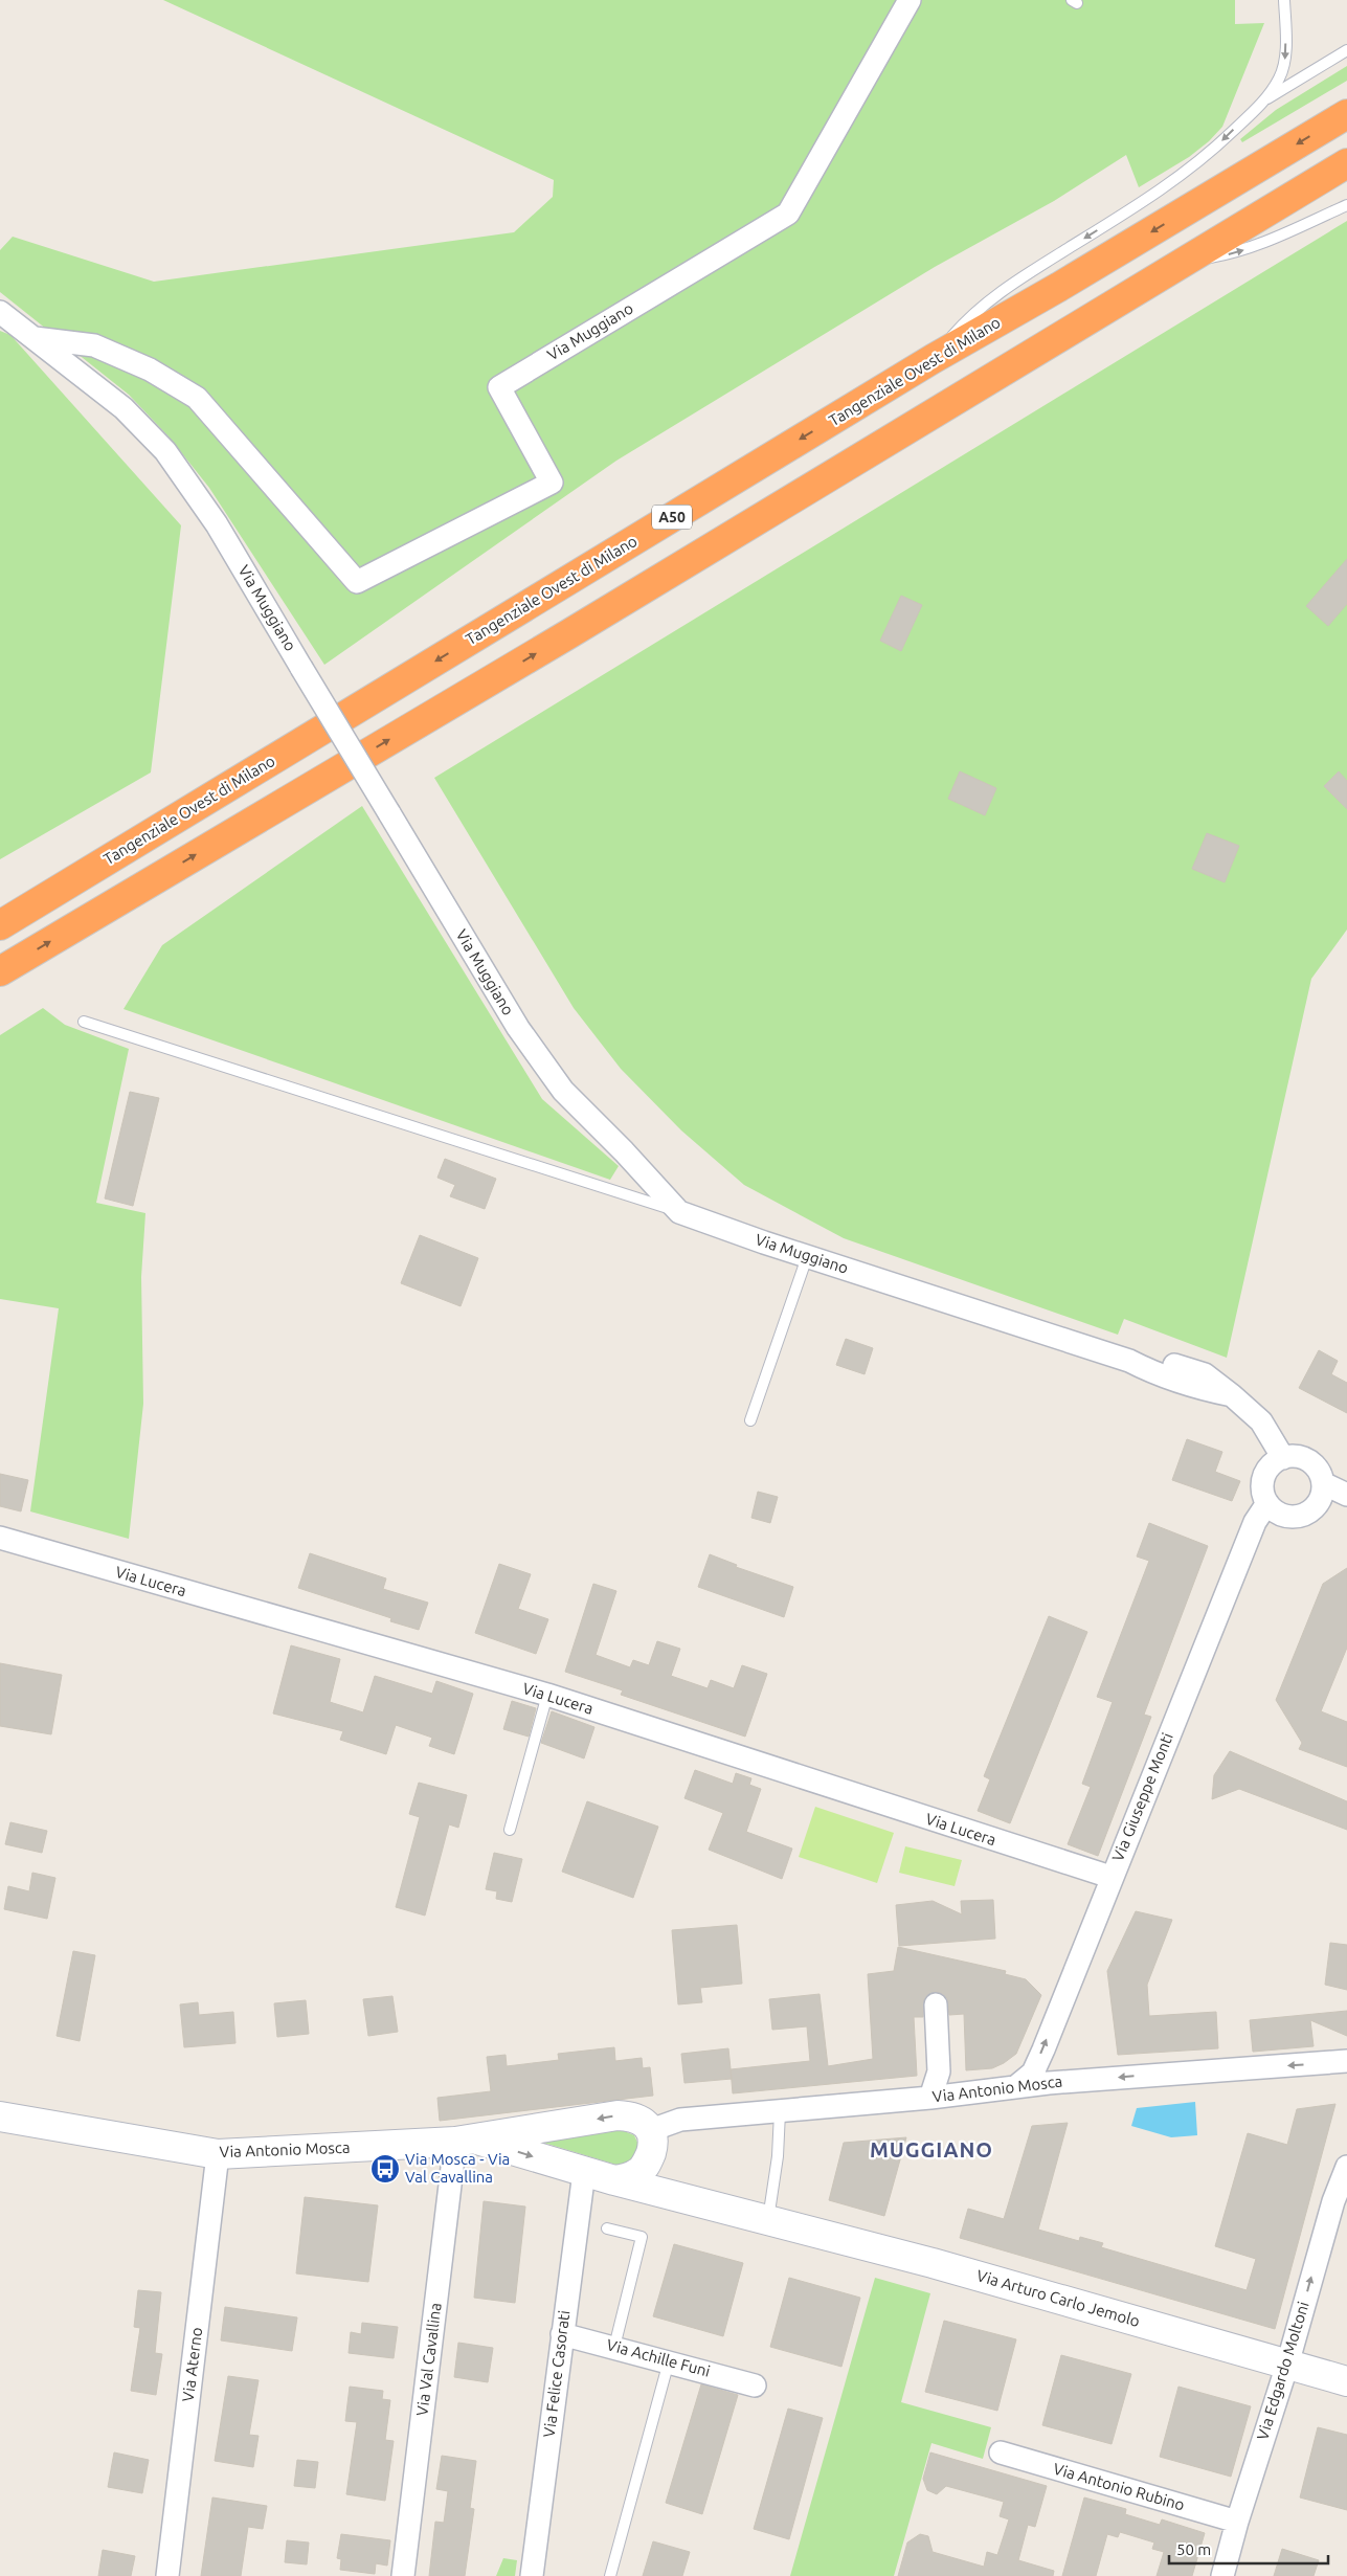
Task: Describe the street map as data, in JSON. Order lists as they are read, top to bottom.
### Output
{
  "streets": {
    "highway": ["Tangenziale Ovest di Milano", "A50"],
    "street": [
      "Via Muggiano",
      "Via Lucera",
      "Via Giuseppe Monti",
      "Via Antonio Mosca",
      "Via Arturo Carlo Jemolo",
      "Via Achille Funi",
      "Via Val Cavallina",
      "Via Aterno",
      "Via Edgardo Moltoni",
      "Via Felice Casorati",
      "Via Antonio Rubino"
    ]
  },
  "crossings": [
    ["Via Muggiano", "Via Giuseppe Monti"],
    ["Via Lucera", "Via Giuseppe Monti"],
    ["Via Giuseppe Monti", "Via Antonio Mosca"],
    ["Via Antonio Mosca", "Via Arturo Carlo Jemolo"],
    ["Via Antonio Mosca", "Via Val Cavallina"],
    ["Via Antonio Mosca", "Via Aterno"],
    ["Via Arturo Carlo Jemolo", "Via Val Cavallina"],
    ["Via Arturo Carlo Jemolo", "Via Edgardo Moltoni"],
    ["Via Arturo Carlo Jemolo", "Via Felice Casorati"],
    ["Via Achille Funi", "Via Felice Casorati"],
    ["Via Edgardo Moltoni", "Via Antonio Rubino"]
  ],
  "one_way": ["Via Giuseppe Monti", "Via Edgardo Moltoni"],
  "districts": ["MUGGIANO"],
  "places": {
    "bus stop": ["Via Mosca - Via Val Cavallina"]
  },
  "scale_bar": "50 m"
}
